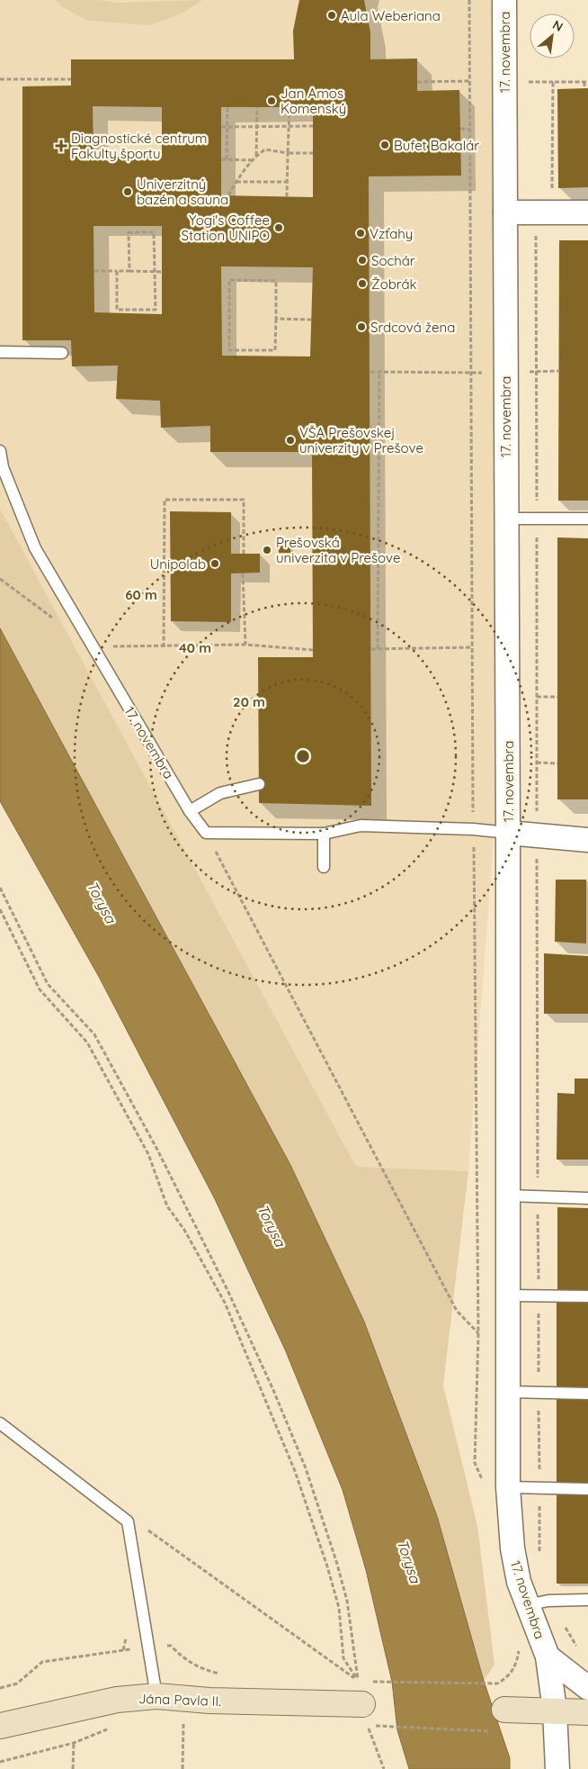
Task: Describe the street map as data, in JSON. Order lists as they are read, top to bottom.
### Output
{
  "streets": {
    "street": ["17. novembra", "Jána Pavla II."]
  },
  "water": ["Torysa"],
  "places": {
    "other": [
      "Aula Weberiana",
      "Jan Amos Komenský",
      "Bufet Bakalár",
      "Univerzitný bazén a sauna",
      "Yogi's Coffee Station UNIPO",
      "Vzťahy",
      "Sochár",
      "Žobrák",
      "Srdcová žena",
      "VŠA Prešovskej univerzity v Prešove",
      "Prešovská univerzita v Prešove",
      "Unipolab"
    ],
    "health": ["Diagnostické centrum Fakulty športu"]
  },
  "north": "top right",
  "rings": ["60 m", "40 m", "20 m"]
}
